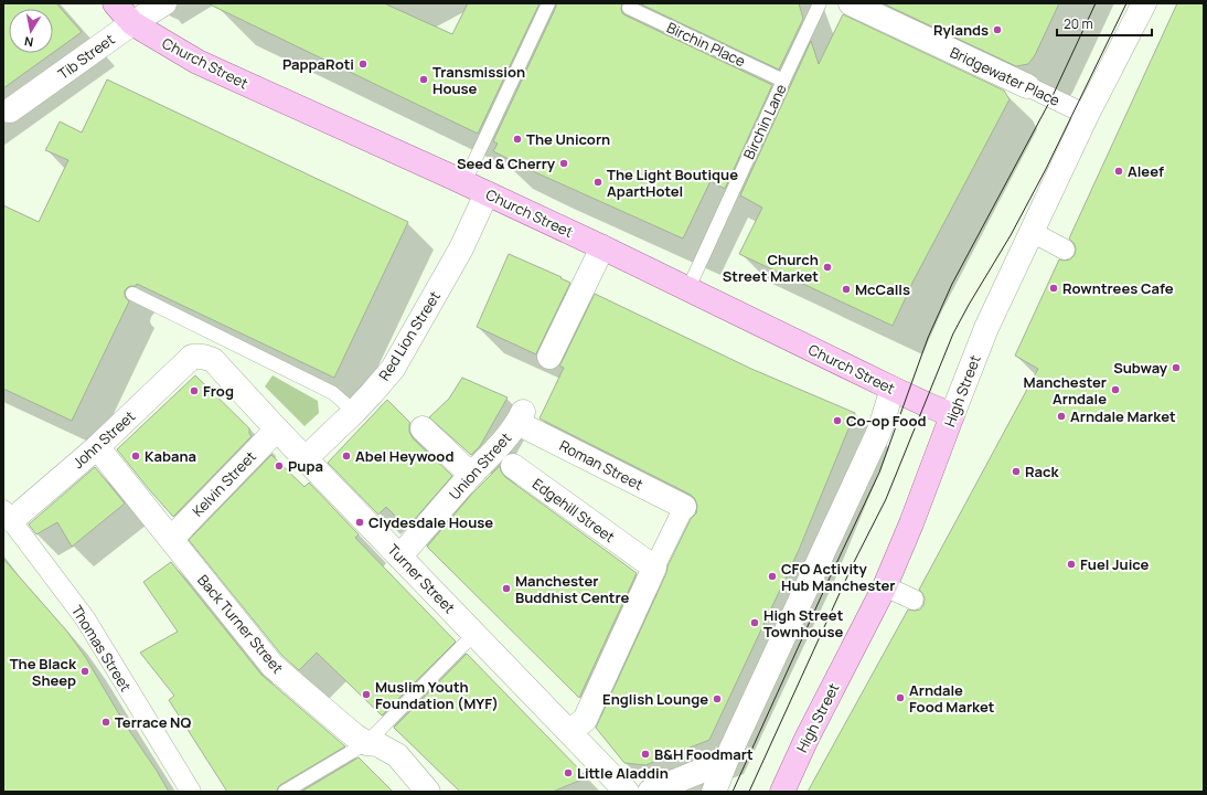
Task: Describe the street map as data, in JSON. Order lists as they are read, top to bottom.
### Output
{
  "streets": {
    "main road": ["Church Street", "High Street"],
    "street": [
      "Tib Street",
      "Bridgewater Place",
      "Red Lion Street",
      "John Street",
      "Roman Street",
      "Union Street",
      "Kelvin Street",
      "Edgehill Street",
      "Turner Street",
      "Back Turner Street",
      "Thomas Street"
    ],
    "lane": ["Birchin Place", "Birchin Lane"]
  },
  "crossings": [
    ["Birchin Place", "Birchin Lane"],
    ["Tib Street", "Church Street"],
    ["Church Street", "Birchin Lane"],
    ["Church Street", "Red Lion Street"],
    ["Church Street", "High Street"],
    ["Bridgewater Place", "High Street"],
    ["Red Lion Street", "Turner Street"],
    ["John Street", "Turner Street"],
    ["John Street", "Back Turner Street"],
    ["John Street", "Thomas Street"],
    ["Roman Street", "Union Street"],
    ["Union Street", "Edgehill Street"],
    ["Union Street", "Turner Street"],
    ["Kelvin Street", "Turner Street"],
    ["Kelvin Street", "Back Turner Street"]
  ],
  "places": [
    "Rylands",
    "PappaRoti",
    "Transmission House",
    "The Unicorn",
    "Seed & Cherry",
    "Aleef",
    "The Light Boutique ApartHotel",
    "Church Street Market",
    "Rowntrees Cafe",
    "McCalls",
    "Subway",
    "Manchester Arndale",
    "Frog",
    "Arndale Market",
    "Co-op Food",
    "Kabana",
    "Abel Heywood",
    "Pupa",
    "Rack",
    "Clydesdale House",
    "Fuel Juice",
    "CFO Activity Hub Manchester",
    "Manchester Buddhist Centre",
    "High Street Townhouse",
    "The Black Sheep",
    "Muslim Youth Foundation (MYF)",
    "Arndale Food Market",
    "English Lounge",
    "Terrace NQ",
    "B&H Foodmart",
    "Little Aladdin"
  ],
  "scale_bar": "20 m",
  "north": "bottom"
}
